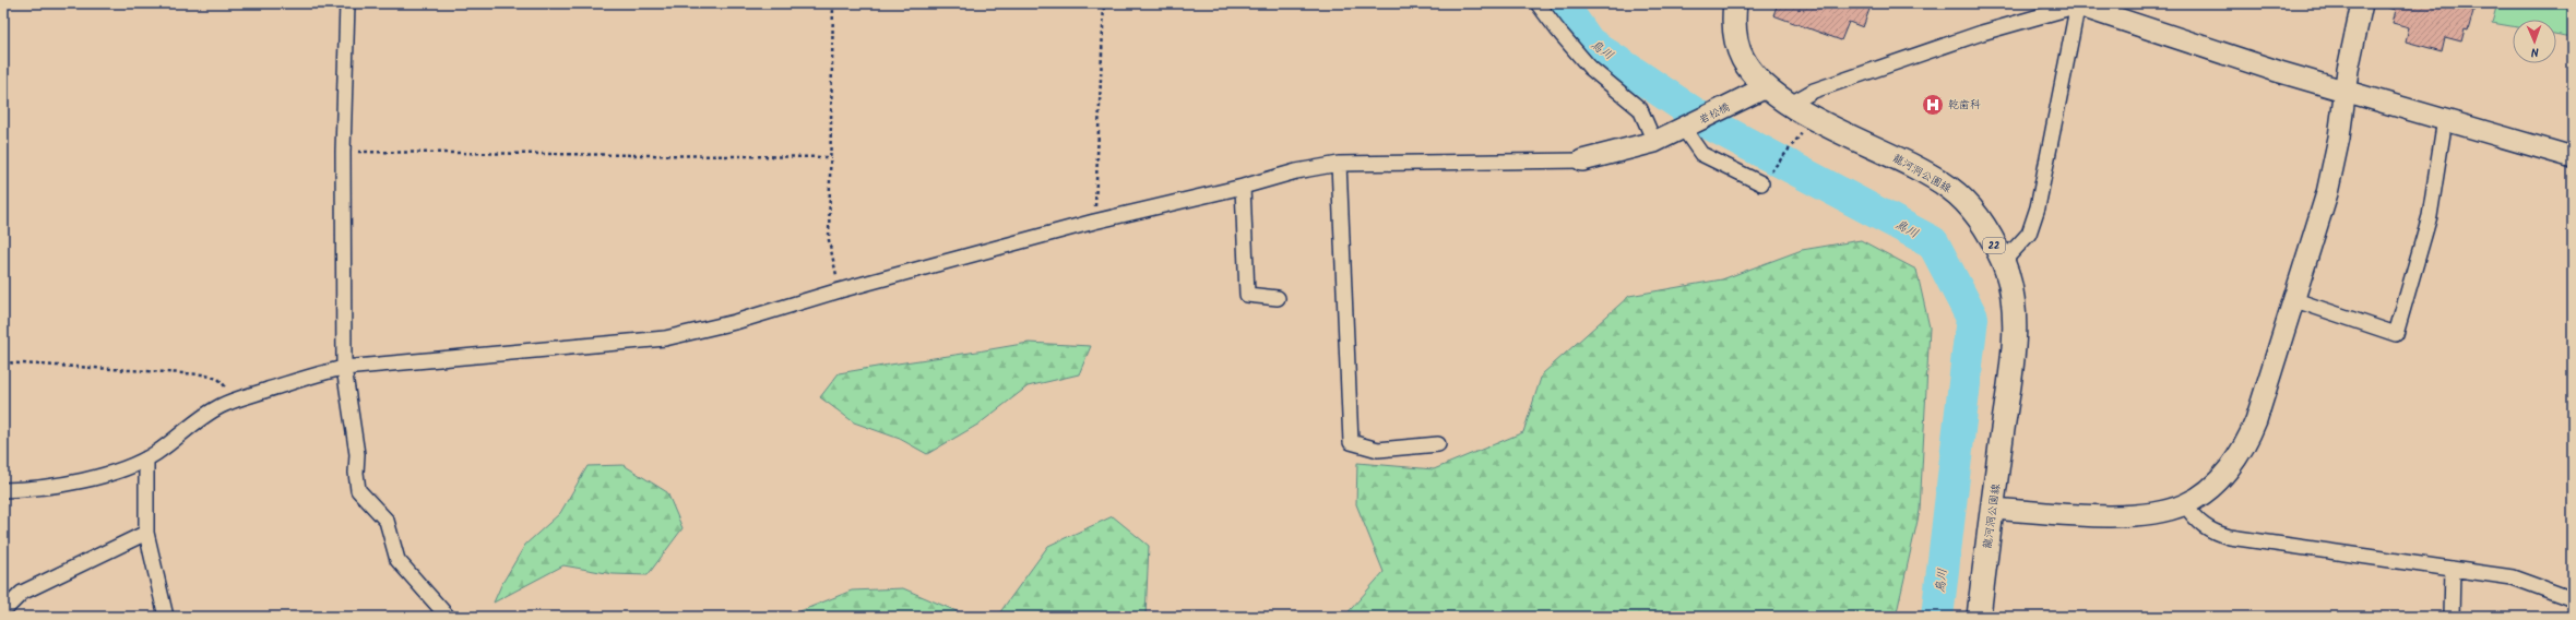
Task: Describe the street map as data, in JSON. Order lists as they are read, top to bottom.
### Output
{
  "streets": {
    "main road": ["龍河洞公園線", "22"],
    "street": ["岩松橋"]
  },
  "crossings": [
    ["岩松橋", "龍河洞公園線"]
  ],
  "water": ["烏川"],
  "places": {
    "hospital": ["乾歯科"]
  },
  "north": "bottom"
}
